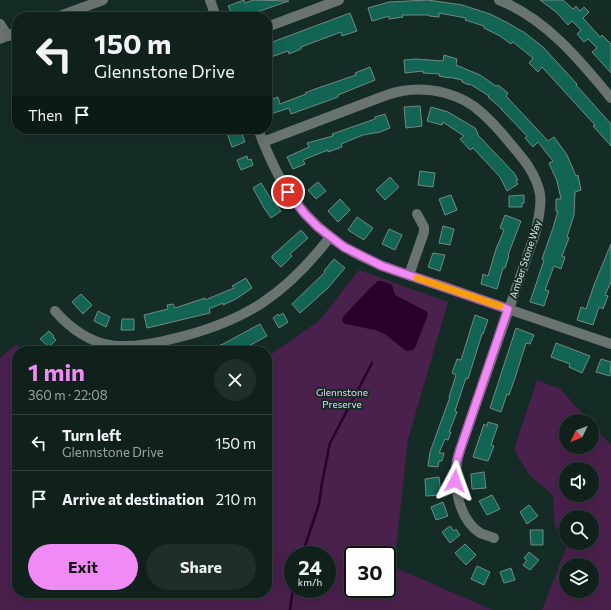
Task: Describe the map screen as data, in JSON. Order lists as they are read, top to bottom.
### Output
{
  "streets": {
    "street": ["Amber Stone Way"]
  },
  "parks": ["Glennstone Preserve"],
  "north": "bottom left",
  "page": {
    "turn": ["150 m", "Glennstone Drive"],
    "then": "Then",
    "heading": ["1 min", "360 m · 22:08"],
    "list": [
      {
        "name": "Turn left",
        "note": "Glennstone Drive",
        "value": "150 m"
      },
      {
        "name": "Arrive at destination",
        "value": "210 m"
      }
    ],
    "buttons": ["Exit", "Share"],
    "speed": "24 km/h",
    "limit": "30"
  }
}
